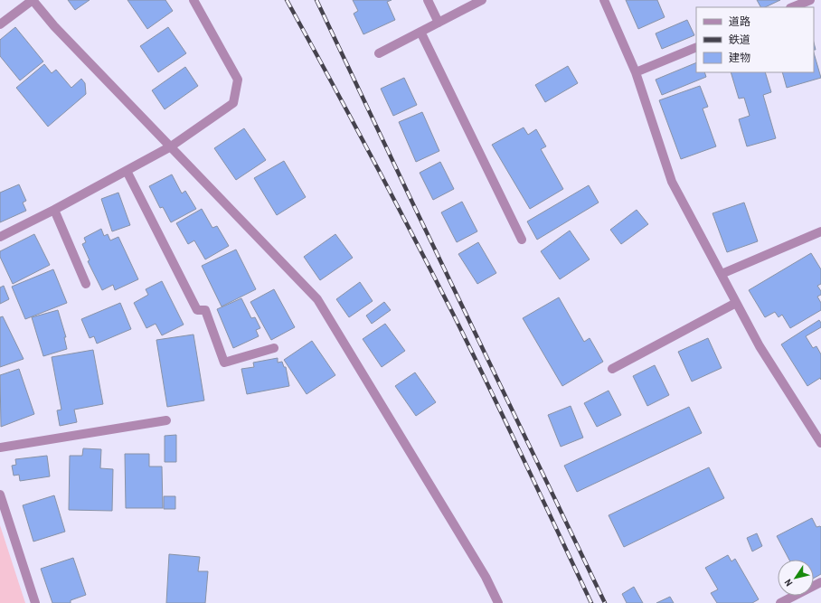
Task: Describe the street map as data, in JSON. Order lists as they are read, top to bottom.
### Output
{
  "legend": ["道路", "鉄道", "建物"],
  "north": "bottom left"
}
